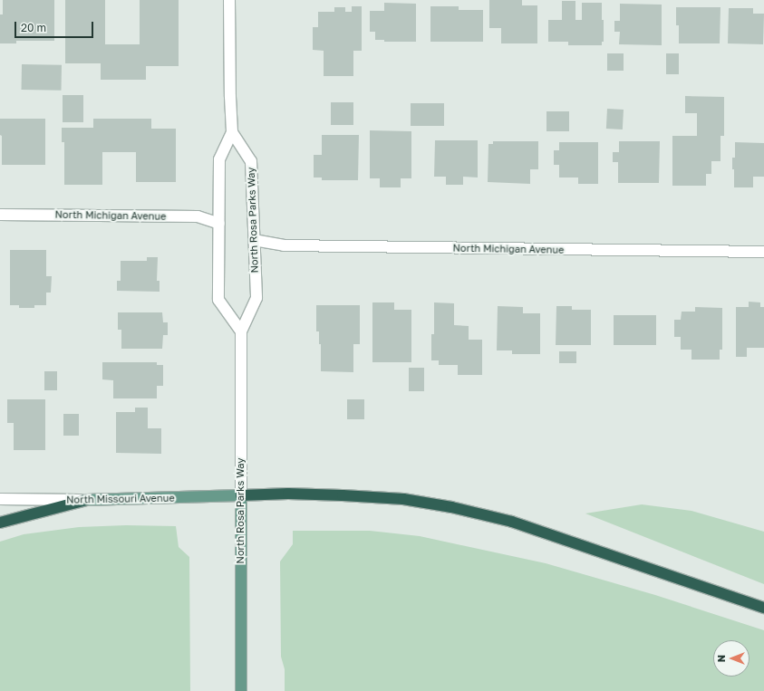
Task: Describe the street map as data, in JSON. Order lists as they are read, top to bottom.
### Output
{
  "streets": {
    "main road": ["North Rosa Parks Way", "North Missouri Avenue"],
    "street": ["North Michigan Avenue"]
  },
  "crossings": [
    ["North Michigan Avenue", "North Rosa Parks Way"],
    ["North Rosa Parks Way", "North Missouri Avenue"]
  ],
  "scale_bar": "20 m",
  "north": "left"
}
